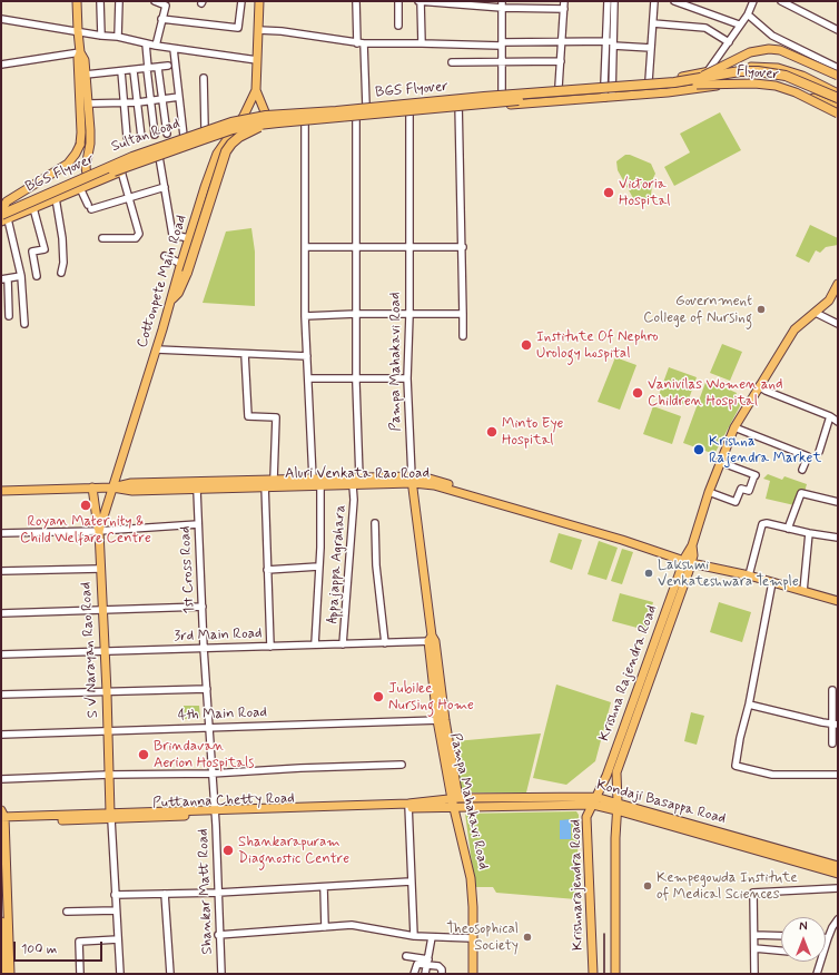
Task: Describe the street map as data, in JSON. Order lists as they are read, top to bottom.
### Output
{
  "streets": {
    "highway": ["BGS Flyover"],
    "main road": [
      "Flyover",
      "Sultan Road",
      "Cottonpete Main Road",
      "Pampa Mahakavi Road",
      "Aluri Venkata Rao Road",
      "S V Narayan Rao Road",
      "Krishna Rajendra Road",
      "Puttanna Chetty Road",
      "Kondaji Basappa Road",
      "Krishnarajendra Road"
    ],
    "street": [
      "Appajappa Agrahara",
      "1st Cross Road",
      "3rd Main Road",
      "4th Main Road",
      "Shankar Matt Road"
    ]
  },
  "crossings": [
    ["Flyover", "BGS Flyover"],
    ["BGS Flyover", "Sultan Road"],
    ["BGS Flyover", "Cottonpete Main Road"],
    ["Sultan Road", "Cottonpete Main Road"],
    ["Cottonpete Main Road", "Aluri Venkata Rao Road"],
    ["Cottonpete Main Road", "S V Narayan Rao Road"],
    ["Pampa Mahakavi Road", "Aluri Venkata Rao Road"],
    ["Pampa Mahakavi Road", "3rd Main Road"],
    ["Pampa Mahakavi Road", "4th Main Road"],
    ["Pampa Mahakavi Road", "Puttanna Chetty Road"],
    ["Pampa Mahakavi Road", "Kondaji Basappa Road"],
    ["Aluri Venkata Rao Road", "Appajappa Agrahara"],
    ["Aluri Venkata Rao Road", "1st Cross Road"],
    ["Aluri Venkata Rao Road", "S V Narayan Rao Road"],
    ["Aluri Venkata Rao Road", "Krishna Rajendra Road"],
    ["Appajappa Agrahara", "3rd Main Road"],
    ["1st Cross Road", "3rd Main Road"],
    ["1st Cross Road", "Shankar Matt Road"],
    ["3rd Main Road", "S V Narayan Rao Road"],
    ["3rd Main Road", "Shankar Matt Road"],
    ["S V Narayan Rao Road", "4th Main Road"],
    ["S V Narayan Rao Road", "Puttanna Chetty Road"],
    ["Krishna Rajendra Road", "Kondaji Basappa Road"],
    ["Krishna Rajendra Road", "Krishnarajendra Road"],
    ["4th Main Road", "Shankar Matt Road"],
    ["Puttanna Chetty Road", "Kondaji Basappa Road"],
    ["Puttanna Chetty Road", "Shankar Matt Road"],
    ["Kondaji Basappa Road", "Krishnarajendra Road"]
  ],
  "places": [
    "Victoria Hospital",
    "Government College of Nursing",
    "Institute Of Nephro Urology hospital",
    "Vanivilas Women and Children Hospital",
    "Minto Eye Hospital",
    "Krishna Rajendra Market",
    "Royan Maternity & Child Welfare Centre",
    "Lakshmi Venkateshwara Temple",
    "Jubilee Nursing Home",
    "Brindavan Aerion Hospitals",
    "Shankarapuram Diagnostic Centre",
    "Kempegowda Institute of Medical Sciences",
    "Theosophical Society"
  ],
  "scale_bar": "100 m",
  "north": "top"
}
